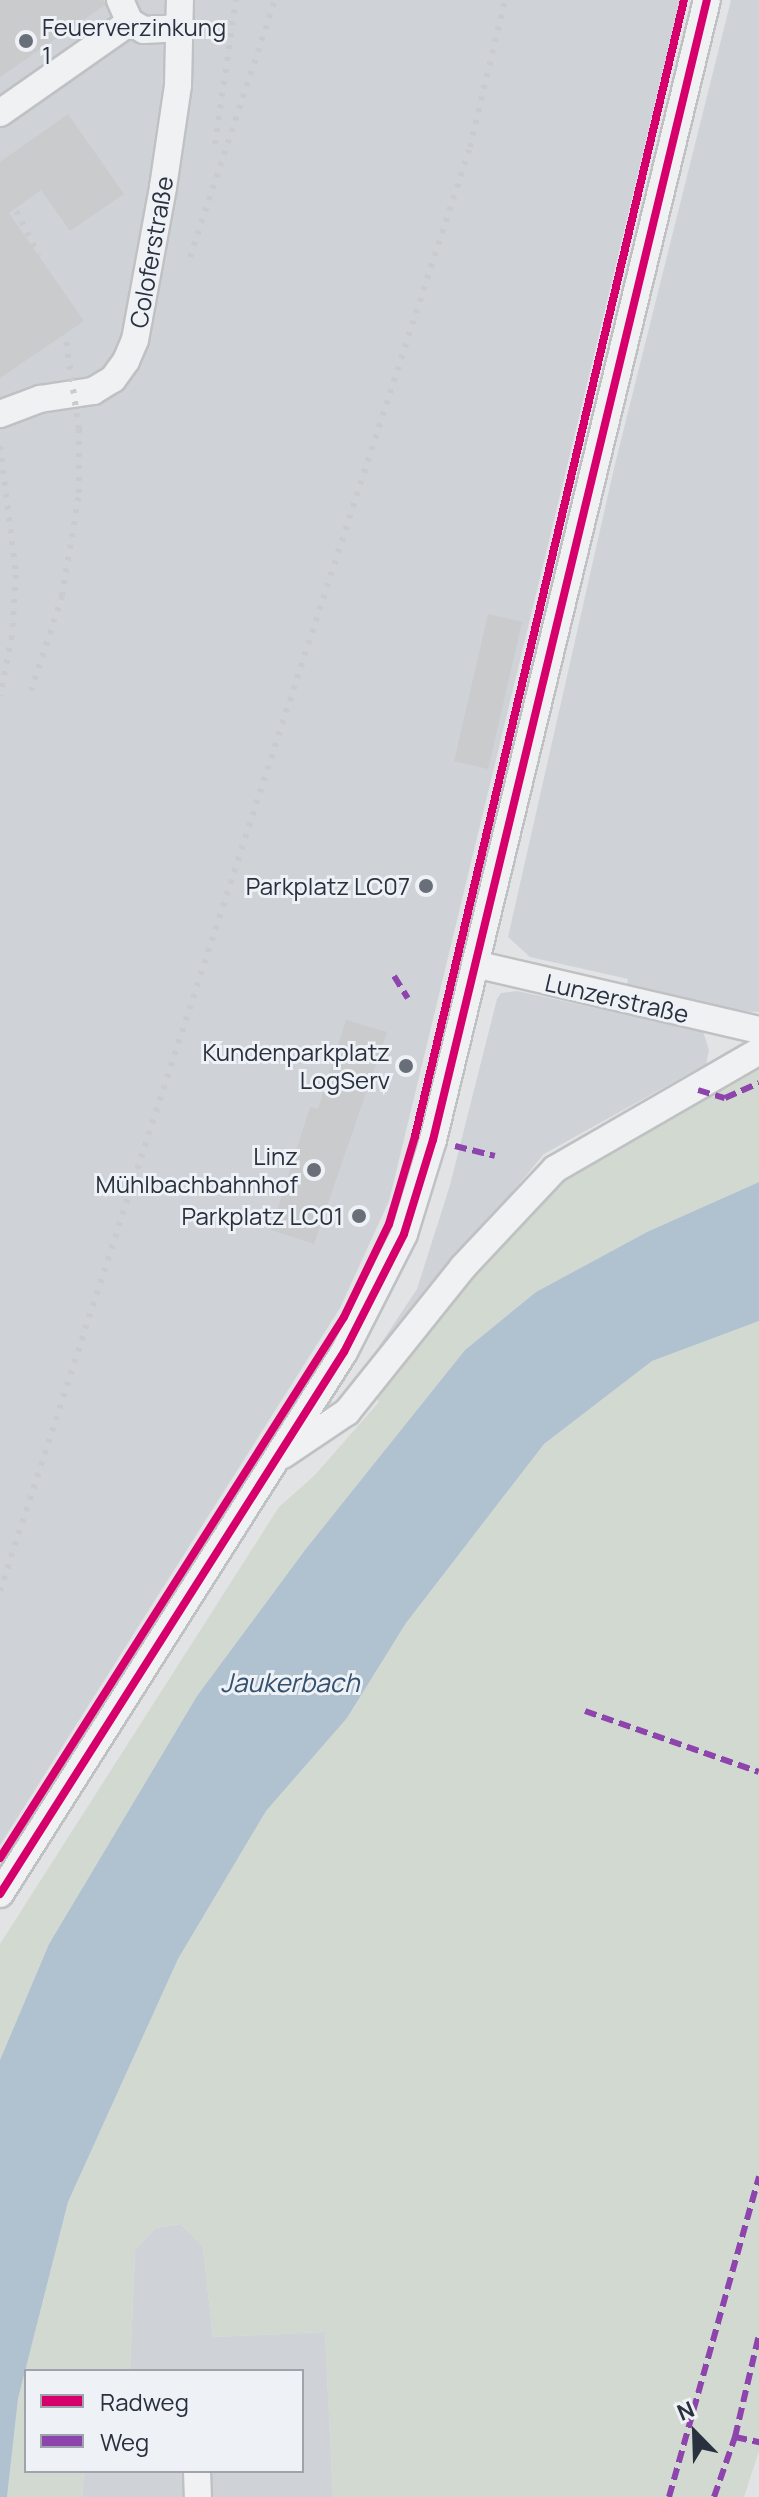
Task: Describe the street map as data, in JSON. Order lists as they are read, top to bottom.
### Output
{
  "streets": {
    "street": ["Coloferstraße", "Lunzerstraße"]
  },
  "water": ["Jaukerbach"],
  "places": [
    "Feuerverzinkung 1",
    "Parkplatz LC07",
    "Kundenparkplatz LogServ",
    "Linz Mühlbachbahnhof",
    "Parkplatz LC01"
  ],
  "legend": ["Radweg", "Weg"],
  "north": "top left"
}
